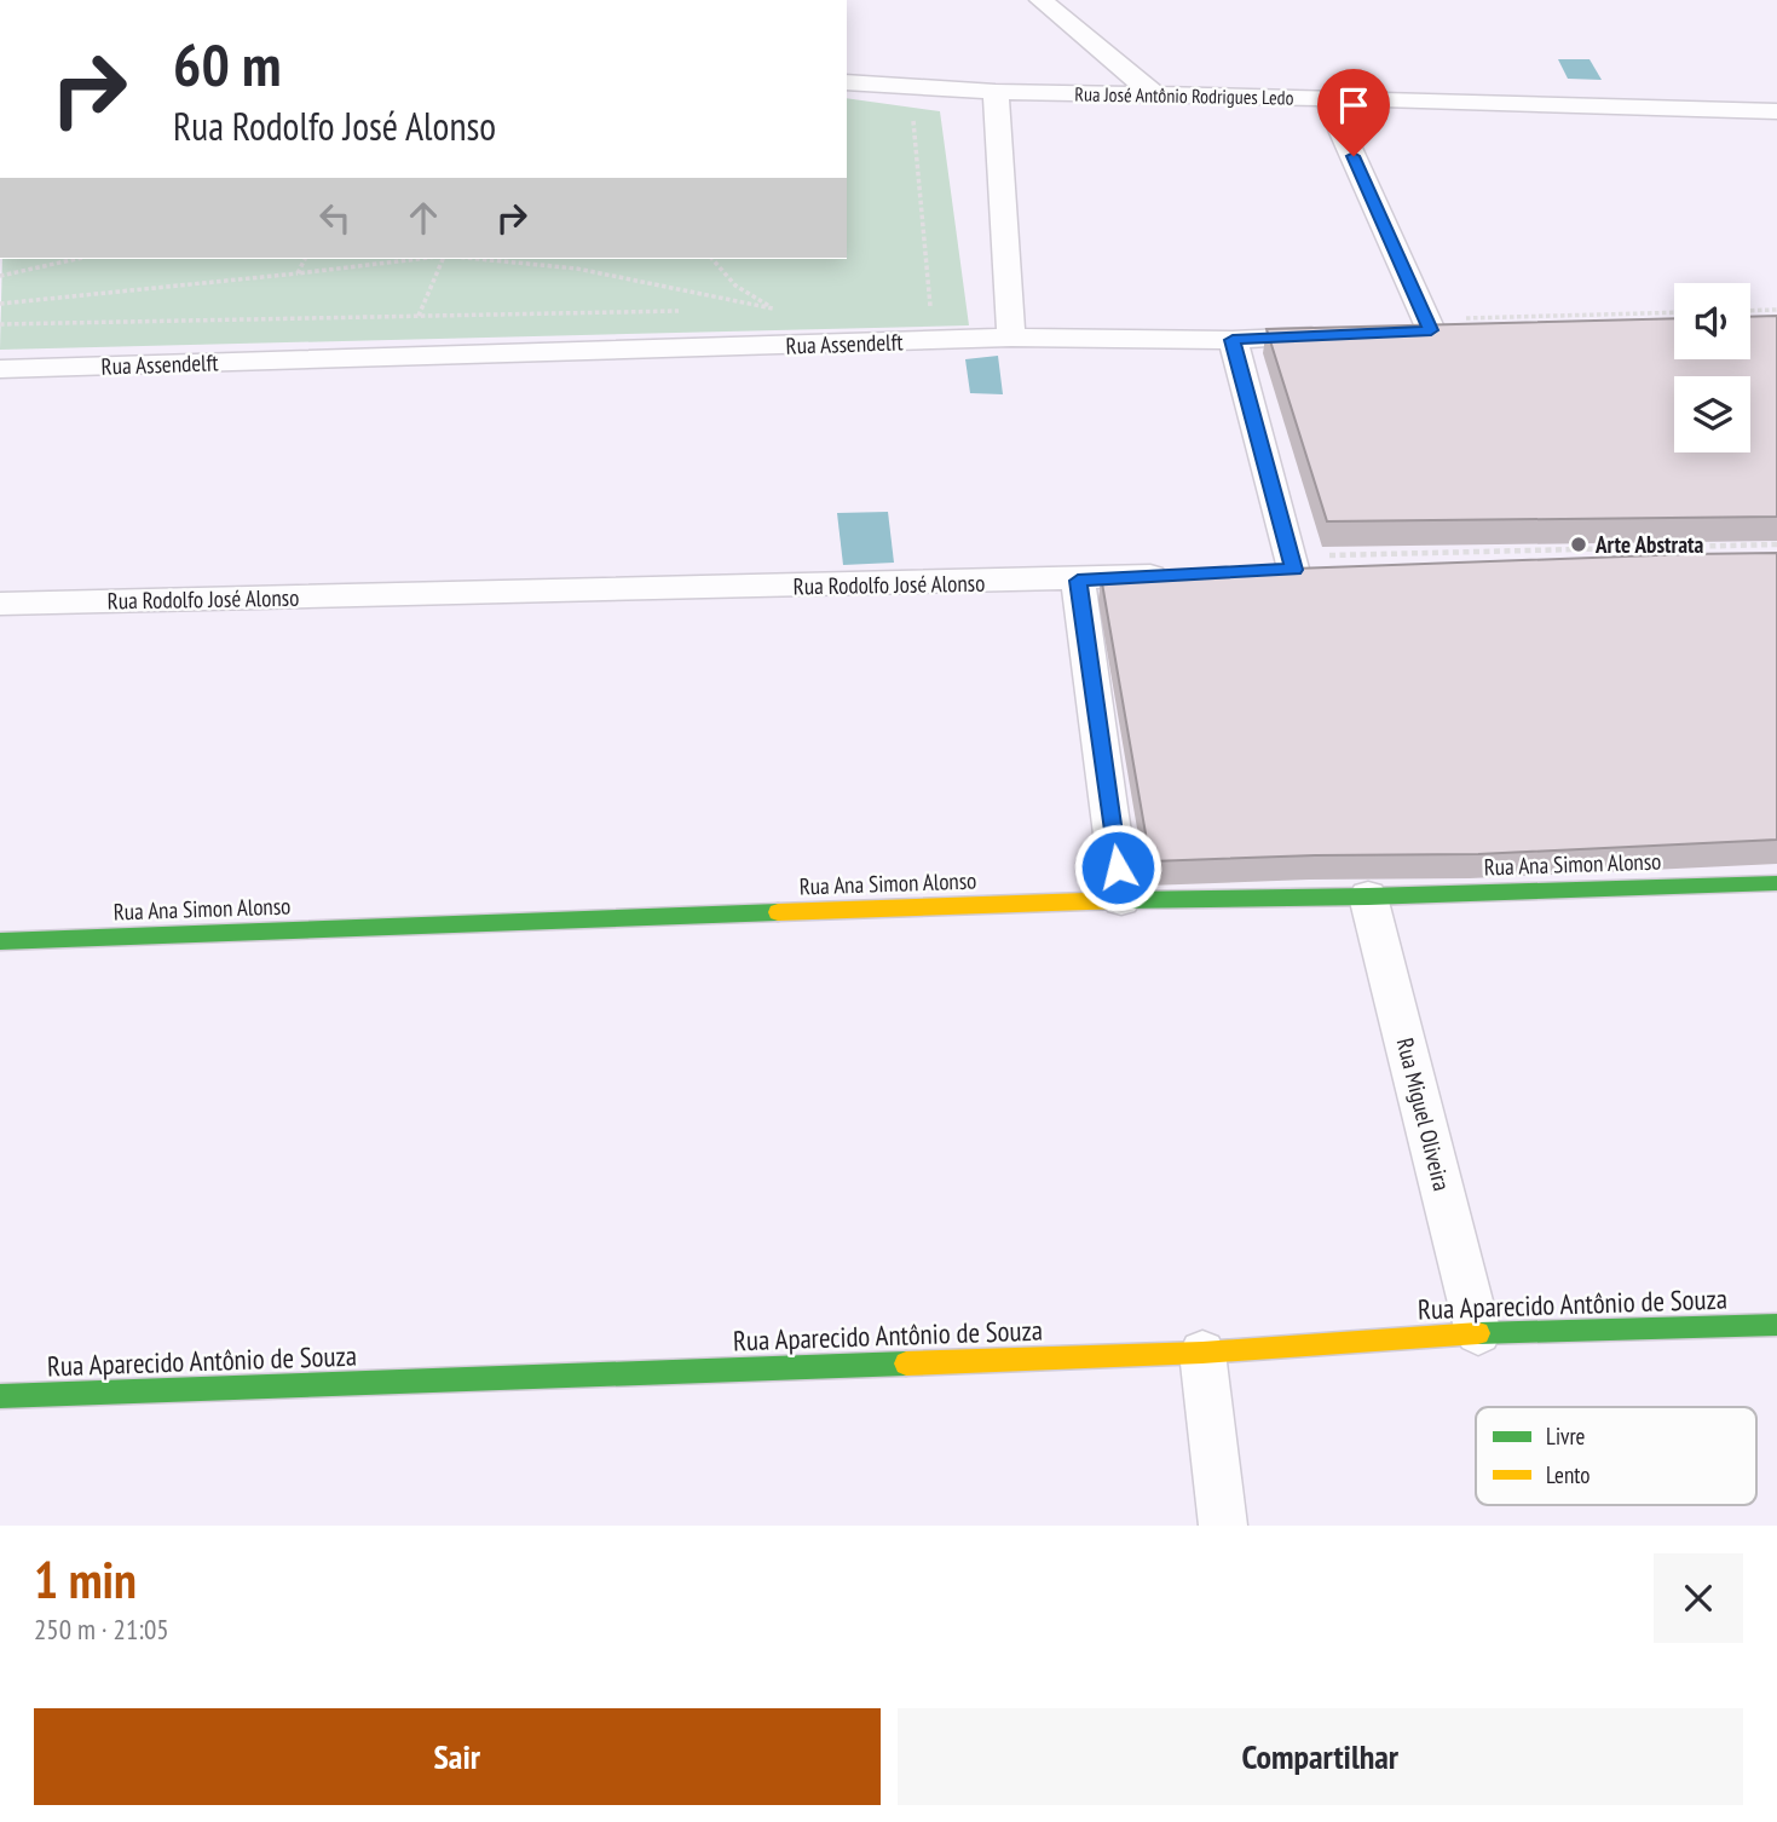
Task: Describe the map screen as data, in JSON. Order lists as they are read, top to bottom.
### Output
{
  "streets": {
    "street": [
      "Rua José Antônio Rodrigues Ledo",
      "Rua Assendelft",
      "Rua Rodolfo José Alonso",
      "Rua Ana Simon Alonso",
      "Rua Miguel Oliveira",
      "Rua Aparecido Antônio de Souza"
    ]
  },
  "crossings": [
    ["Rua Ana Simon Alonso", "Rua Miguel Oliveira"],
    ["Rua Miguel Oliveira", "Rua Aparecido Antônio de Souza"]
  ],
  "places": ["Arte Abstrata"],
  "legend": ["Livre", "Lento"],
  "page": {
    "turn": ["60 m", "Rua Rodolfo José Alonso"],
    "heading": ["1 min", "250 m · 21:05"],
    "buttons": ["Sair", "Compartilhar"]
  }
}
